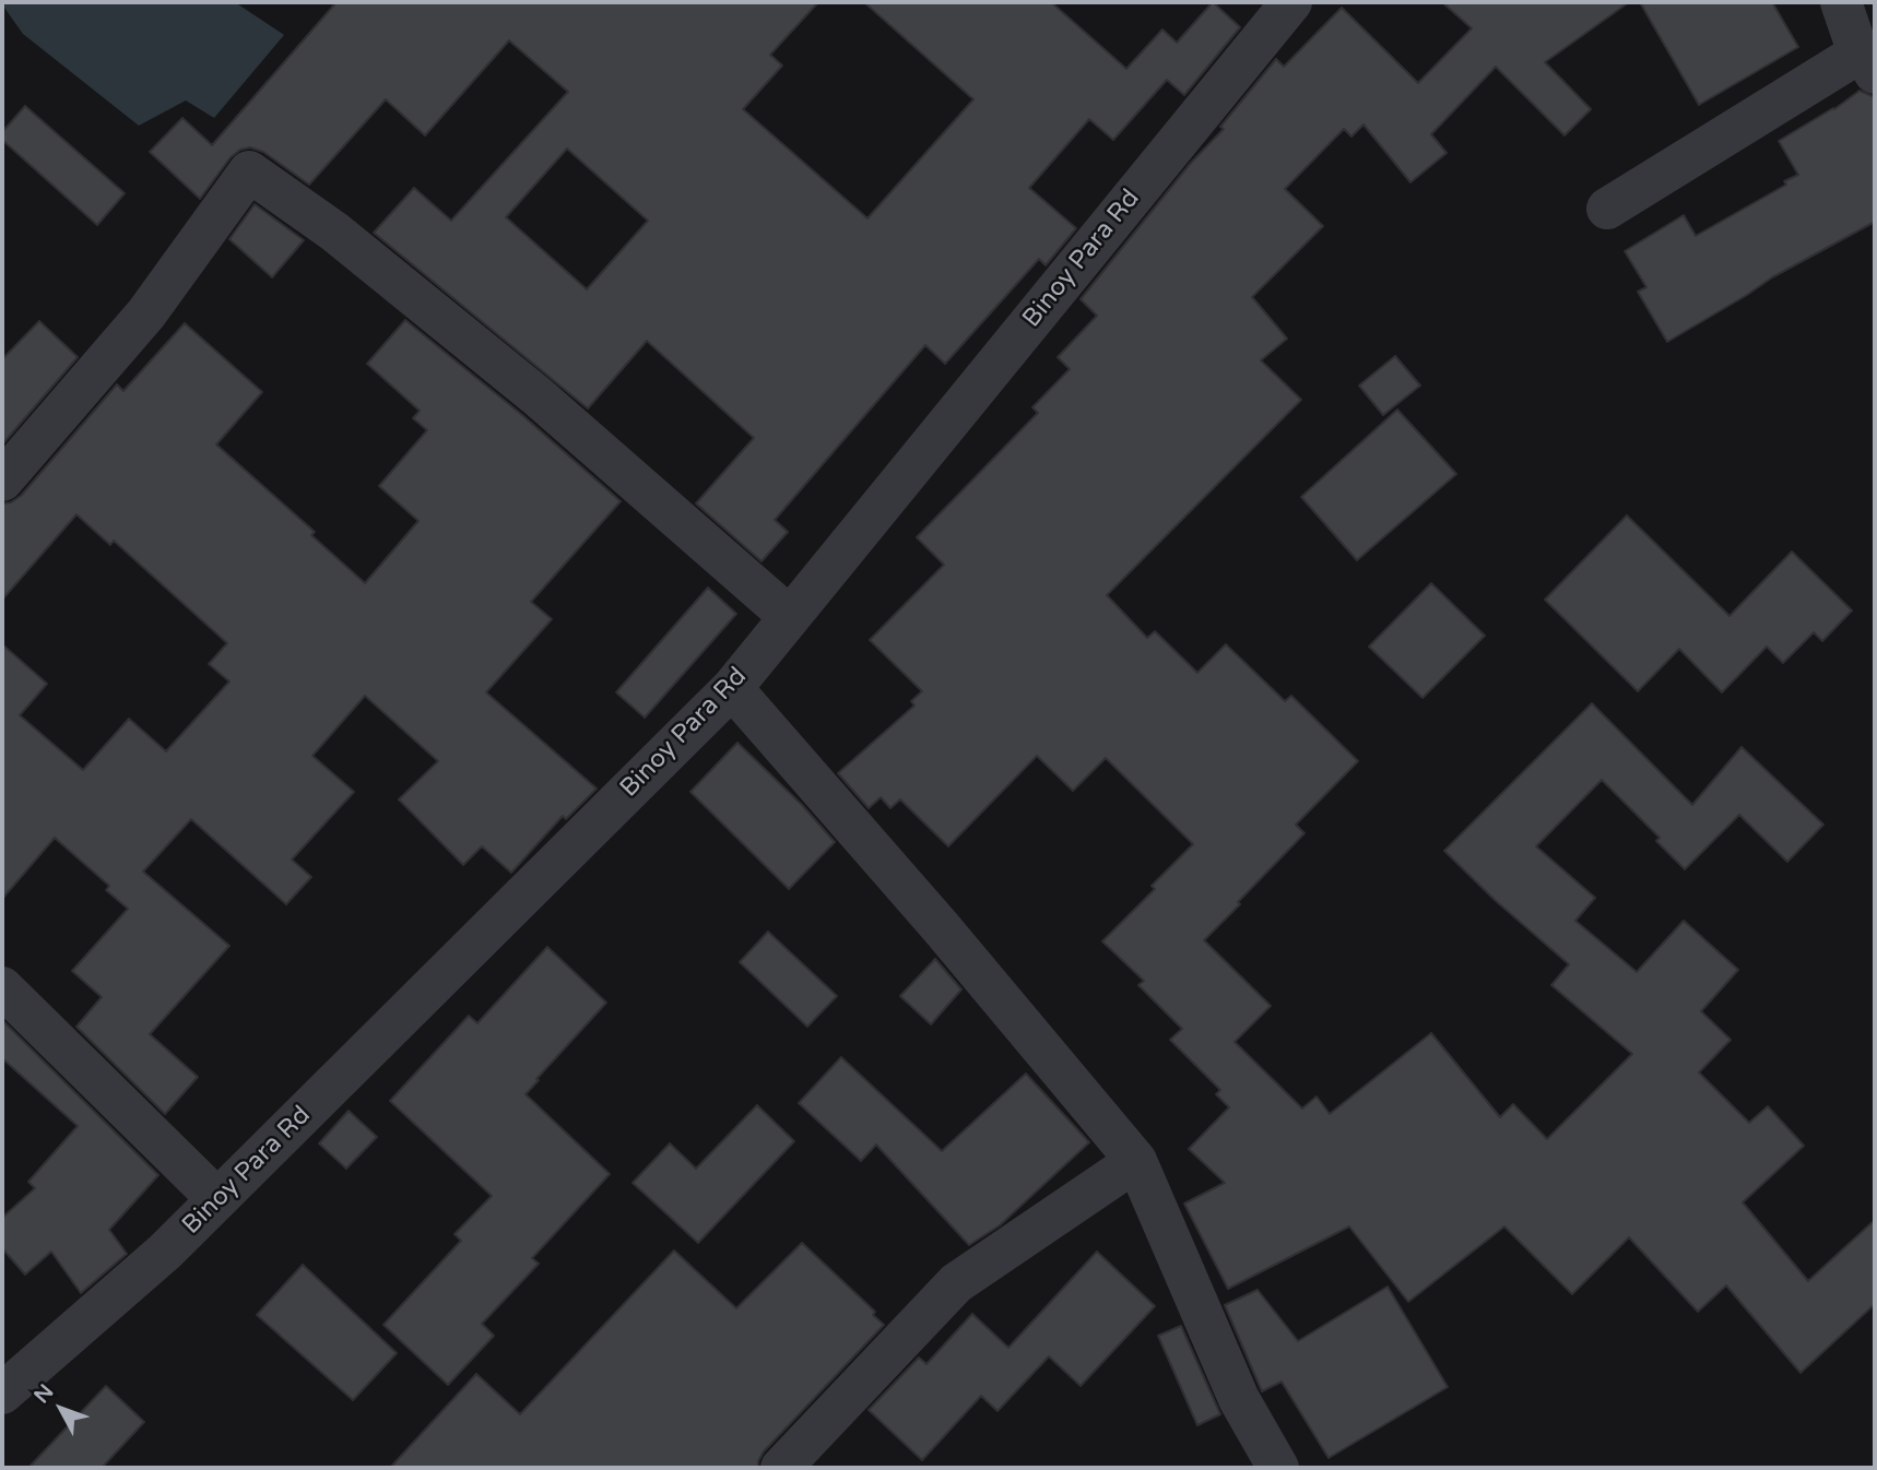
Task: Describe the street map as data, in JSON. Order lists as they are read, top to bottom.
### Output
{
  "streets": {
    "street": ["Binoy Para Rd"]
  },
  "north": "top left"
}
